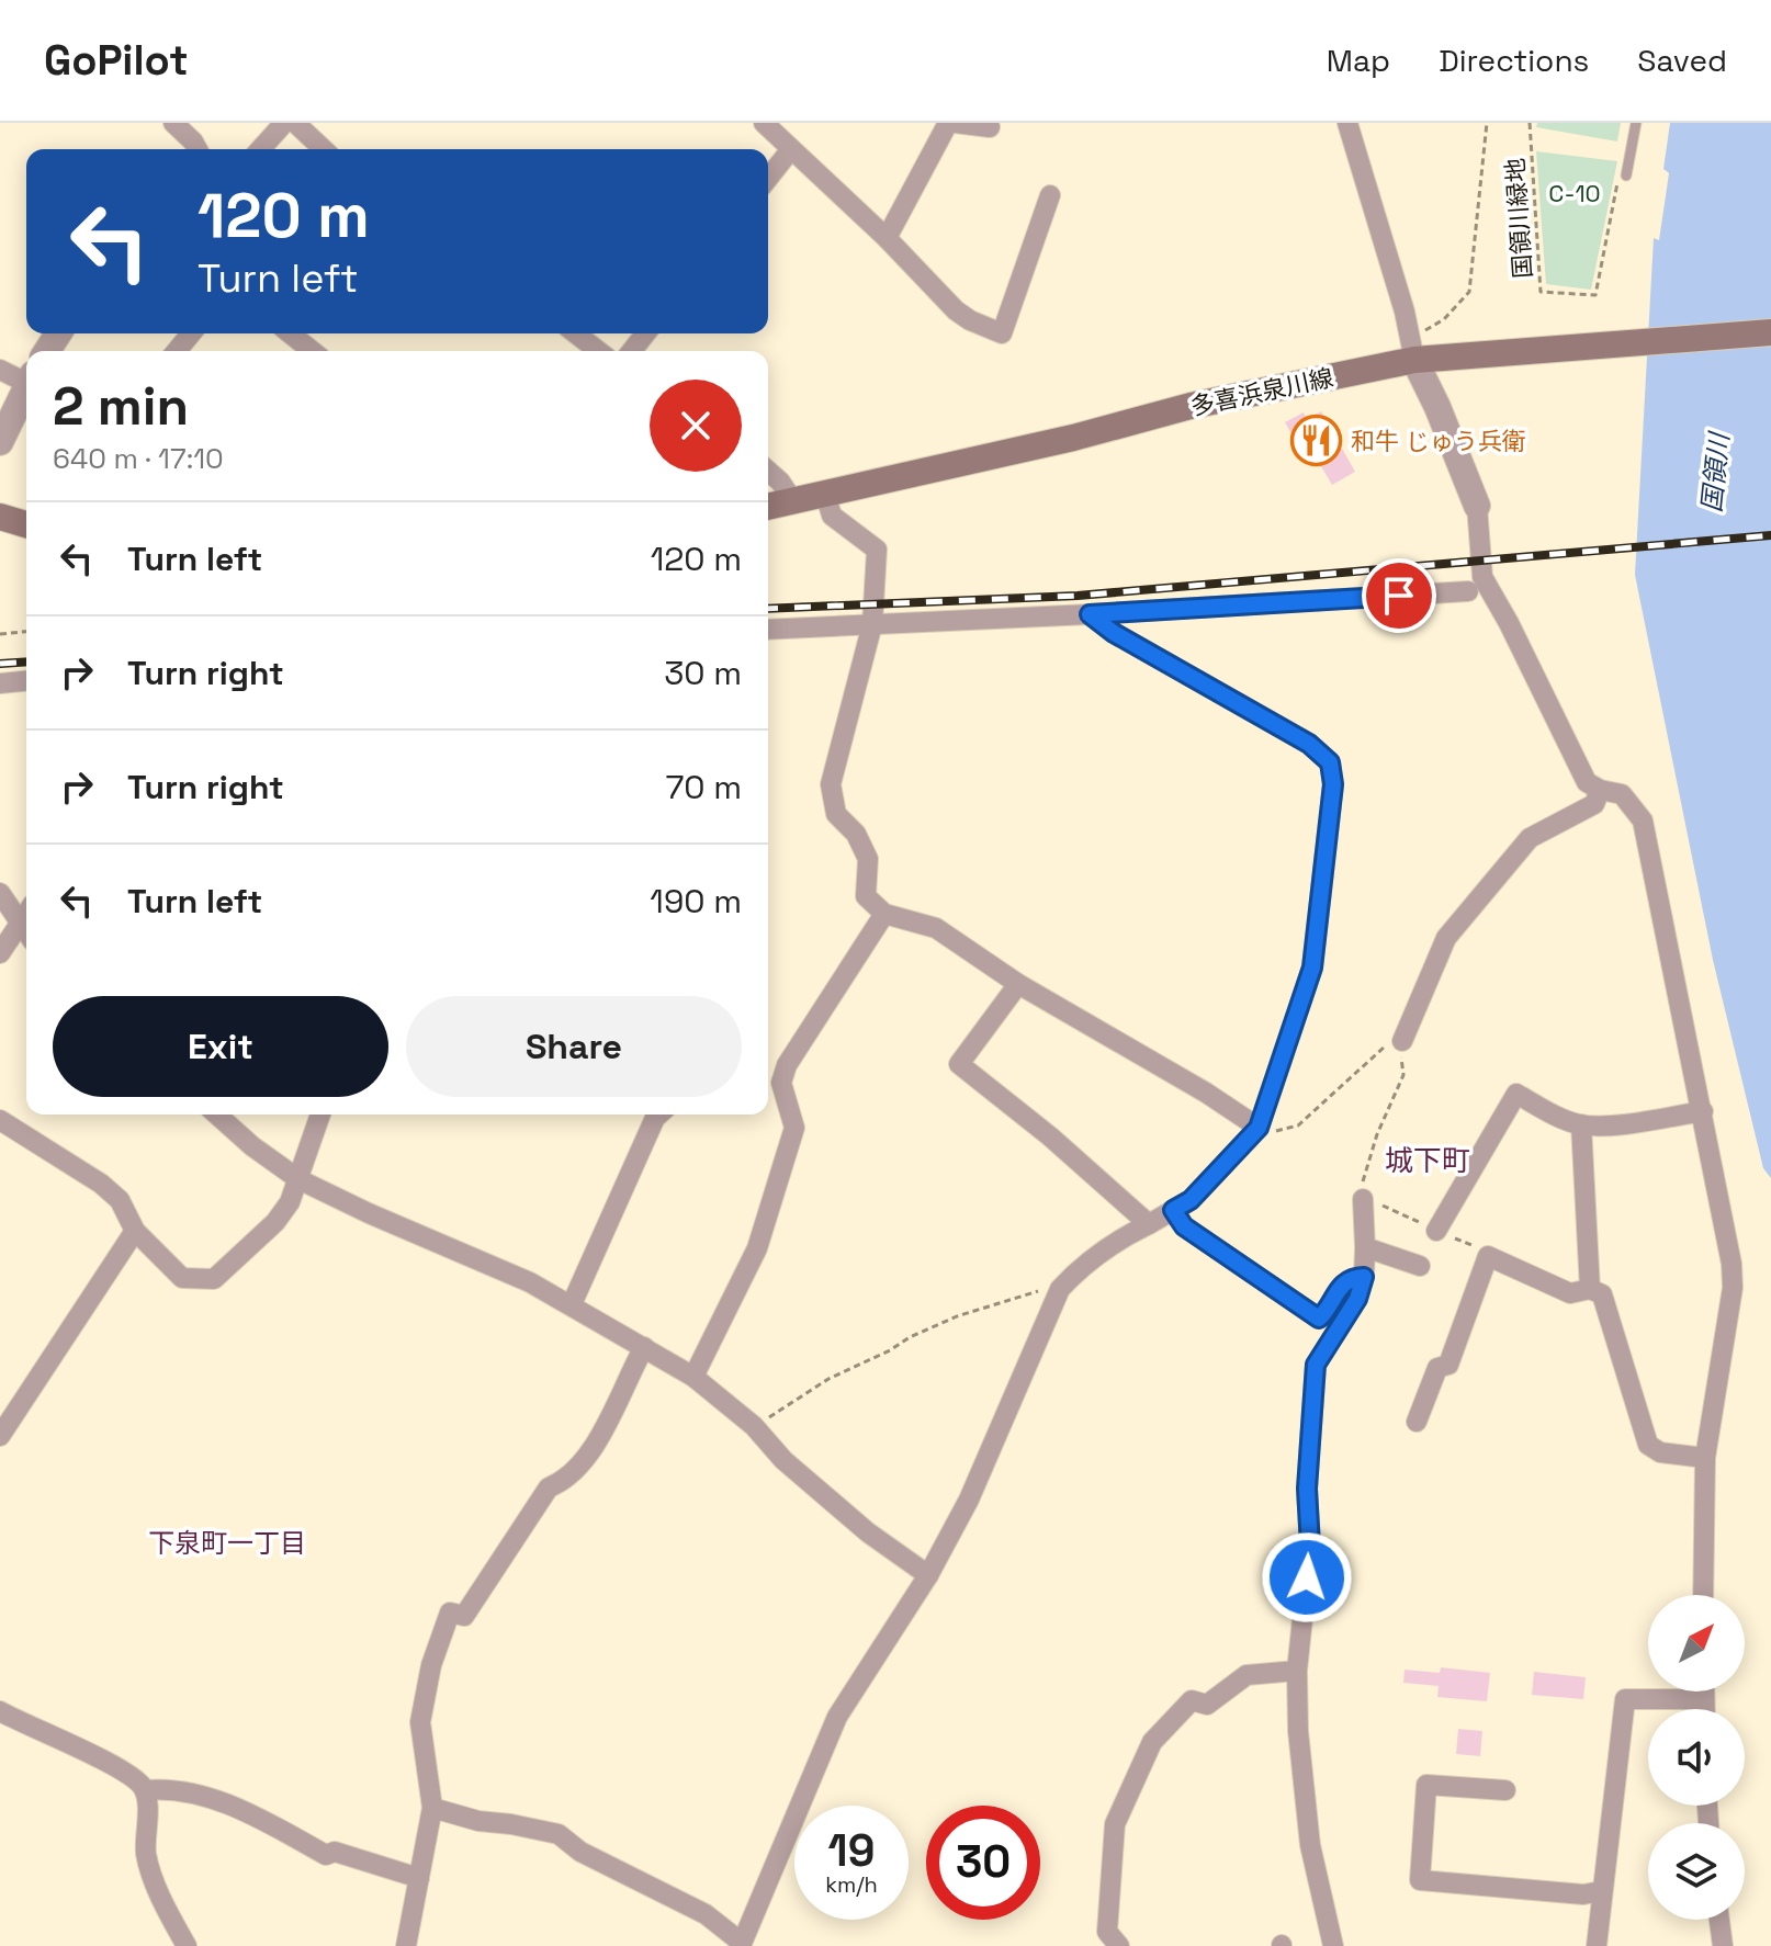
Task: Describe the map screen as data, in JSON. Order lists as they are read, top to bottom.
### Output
{
  "streets": {
    "main road": ["多喜浜泉川線"],
    "path": ["国領川緑地"]
  },
  "districts": ["城下町", "下泉町一丁目"],
  "water": ["国領川"],
  "parks": ["C-10"],
  "places": {
    "restaurant": ["和牛 じゅう兵衛"]
  },
  "north": "top right",
  "page": {
    "header": "GoPilot",
    "nav": ["Map", "Directions", "Saved"],
    "turn": ["120 m", "Turn left"],
    "heading": ["2 min", "640 m · 17:10"],
    "list": [
      {
        "name": "Turn left",
        "value": "120 m"
      },
      {
        "name": "Turn right",
        "value": "30 m"
      },
      {
        "name": "Turn right",
        "value": "70 m"
      },
      {
        "name": "Turn left",
        "value": "190 m"
      }
    ],
    "buttons": ["Exit", "Share"],
    "speed": "19 km/h",
    "limit": "30"
  }
}
